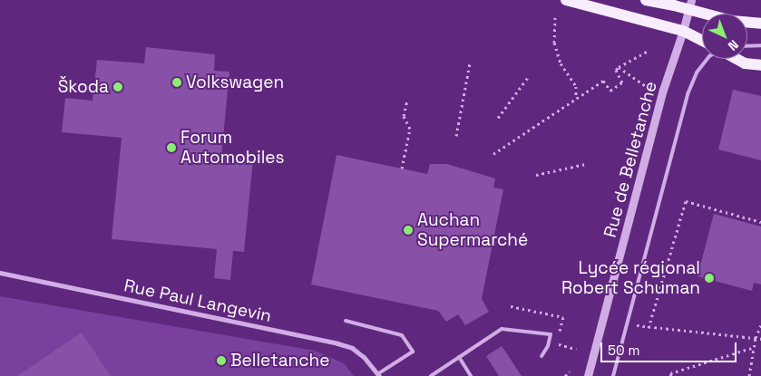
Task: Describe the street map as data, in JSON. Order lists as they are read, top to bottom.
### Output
{
  "streets": {
    "street": ["Rue de Belletanche", "Rue Paul Langevin"]
  },
  "places": [
    "Volkswagen",
    "Škoda",
    "Forum Automobiles",
    "Auchan Supermarché",
    "Lycée régional Robert Schuman",
    "Belletanche"
  ],
  "scale_bar": "50 m",
  "north": "bottom right"
}
